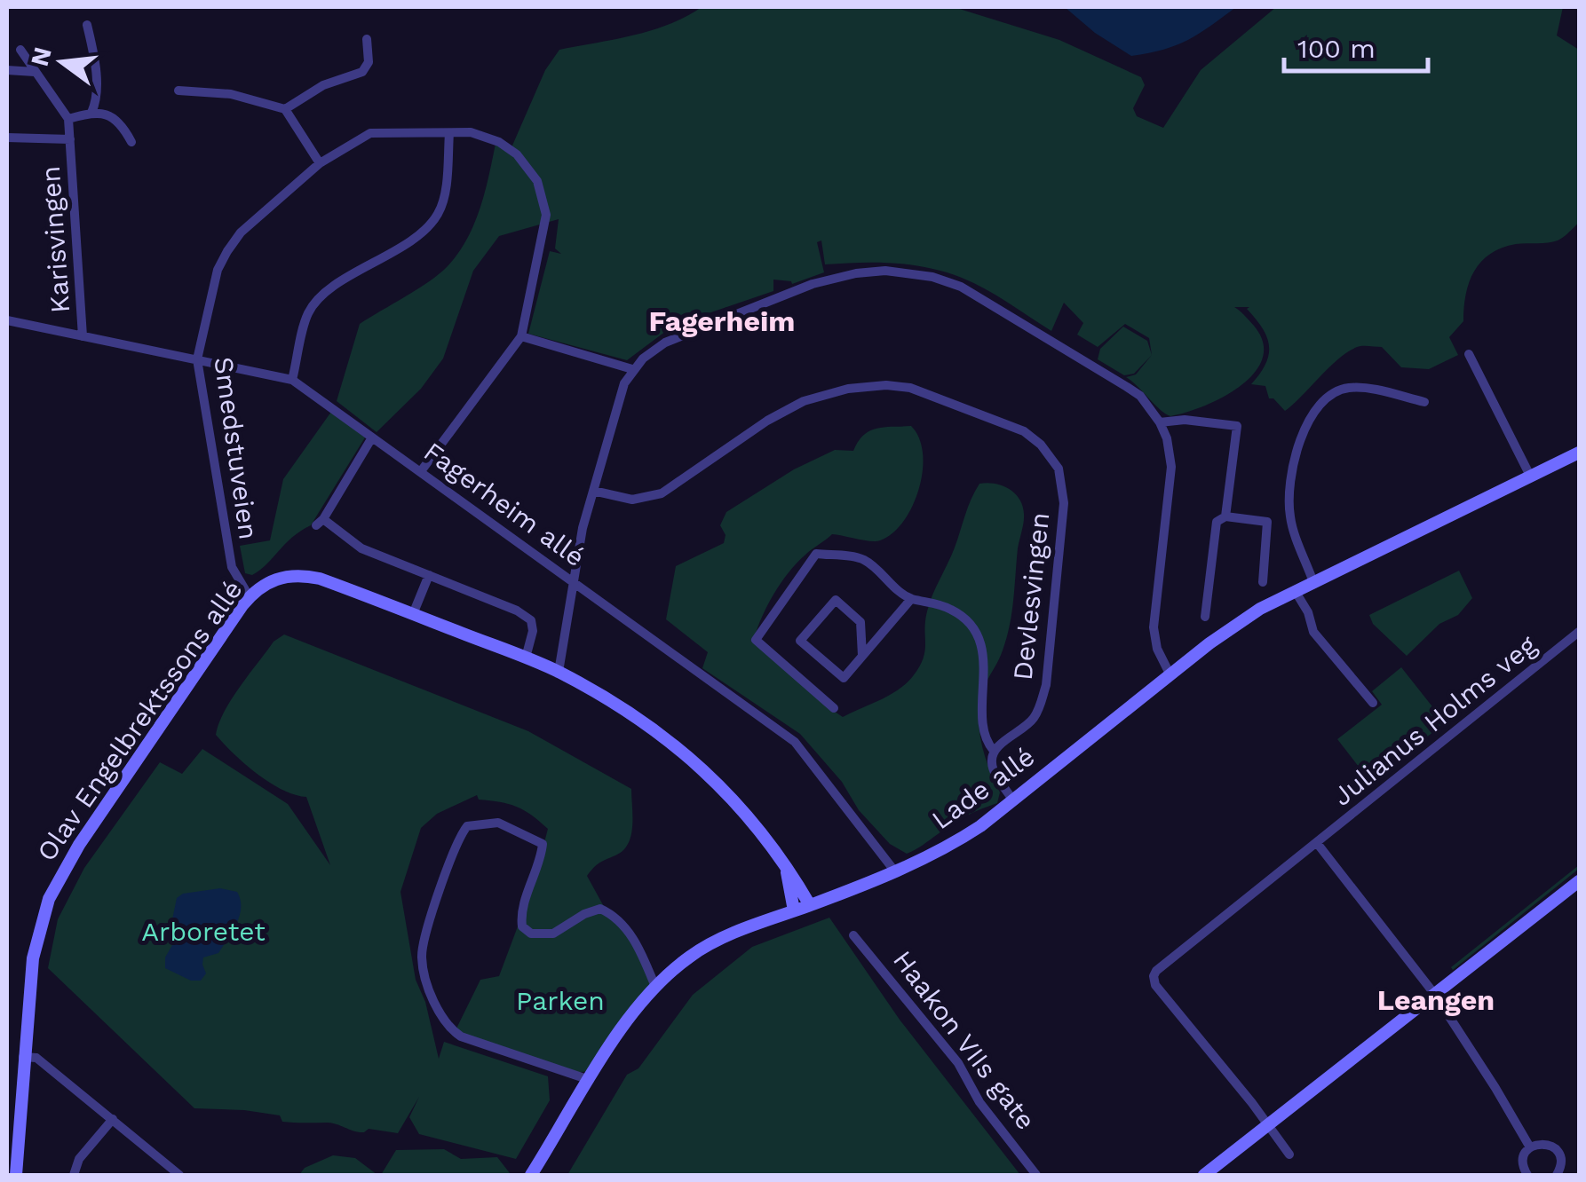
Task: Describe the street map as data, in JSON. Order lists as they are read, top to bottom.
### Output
{
  "streets": {
    "street": [
      "Karisvingen",
      "Smedstuveien",
      "Fagerheim allé",
      "Devlesvingen",
      "Olav Engelbrektssons allé",
      "Julianus Holms veg",
      "Lade allé",
      "Haakon VIIs gate"
    ]
  },
  "crossings": [
    ["Karisvingen", "Fagerheim allé"],
    ["Smedstuveien", "Fagerheim allé"],
    ["Smedstuveien", "Olav Engelbrektssons allé"],
    ["Fagerheim allé", "Lade allé"],
    ["Devlesvingen", "Lade allé"],
    ["Olav Engelbrektssons allé", "Lade allé"]
  ],
  "districts": ["Fagerheim", "Leangen"],
  "parks": ["Arboretet", "Parken"],
  "scale_bar": "100 m",
  "north": "left"
}
